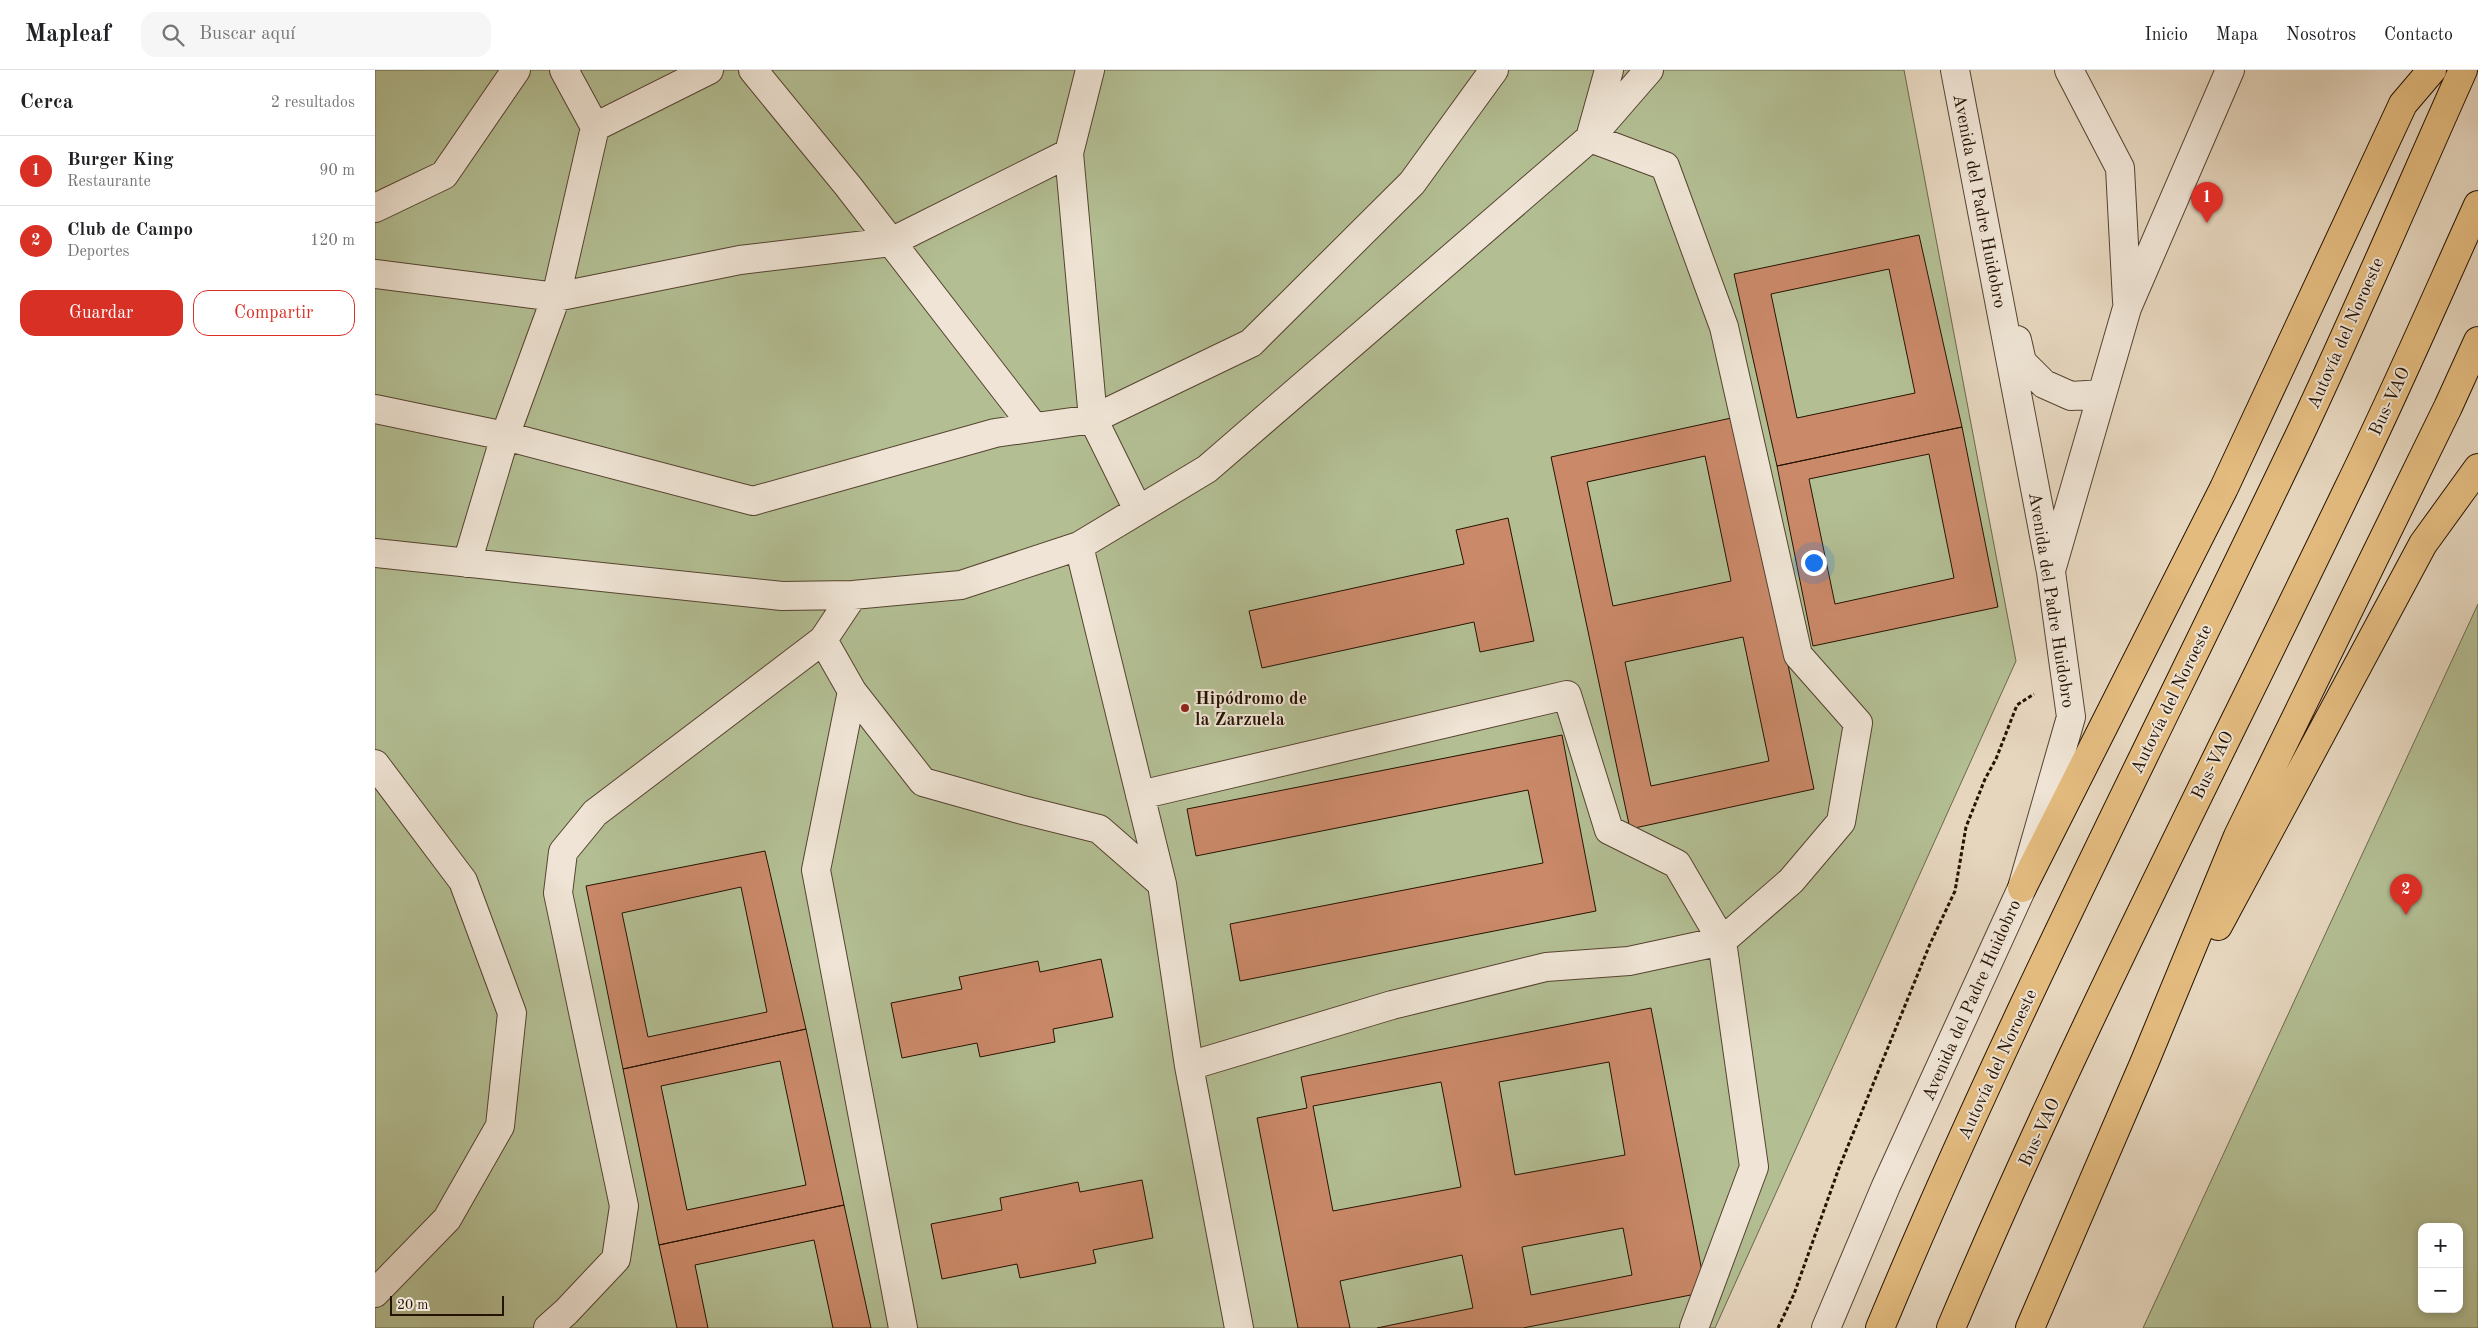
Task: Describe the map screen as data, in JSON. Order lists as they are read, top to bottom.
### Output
{
  "streets": {
    "highway": ["Autovía del Noroeste", "Bus-VAO"],
    "street": ["Avenida del Padre Huidobro"]
  },
  "places": ["Hipódromo de la Zarzuela"],
  "scale_bar": "20 m",
  "page": {
    "header": "Mapleaf",
    "search": "Buscar aquí",
    "nav": [
      "Inicio",
      "Mapa",
      "Nosotros",
      "Contacto"
    ],
    "heading": ["Cerca", "2 resultados"],
    "list": [
      {
        "mark": "1",
        "name": "Burger King",
        "note": "Restaurante",
        "value": "90 m"
      },
      {
        "mark": "2",
        "name": "Club de Campo",
        "note": "Deportes",
        "value": "120 m"
      }
    ],
    "pins": ["1", "2"],
    "buttons": ["Guardar", "Compartir"],
    "map_buttons": ["+", "−"],
    "scale": "20 m"
  }
}
